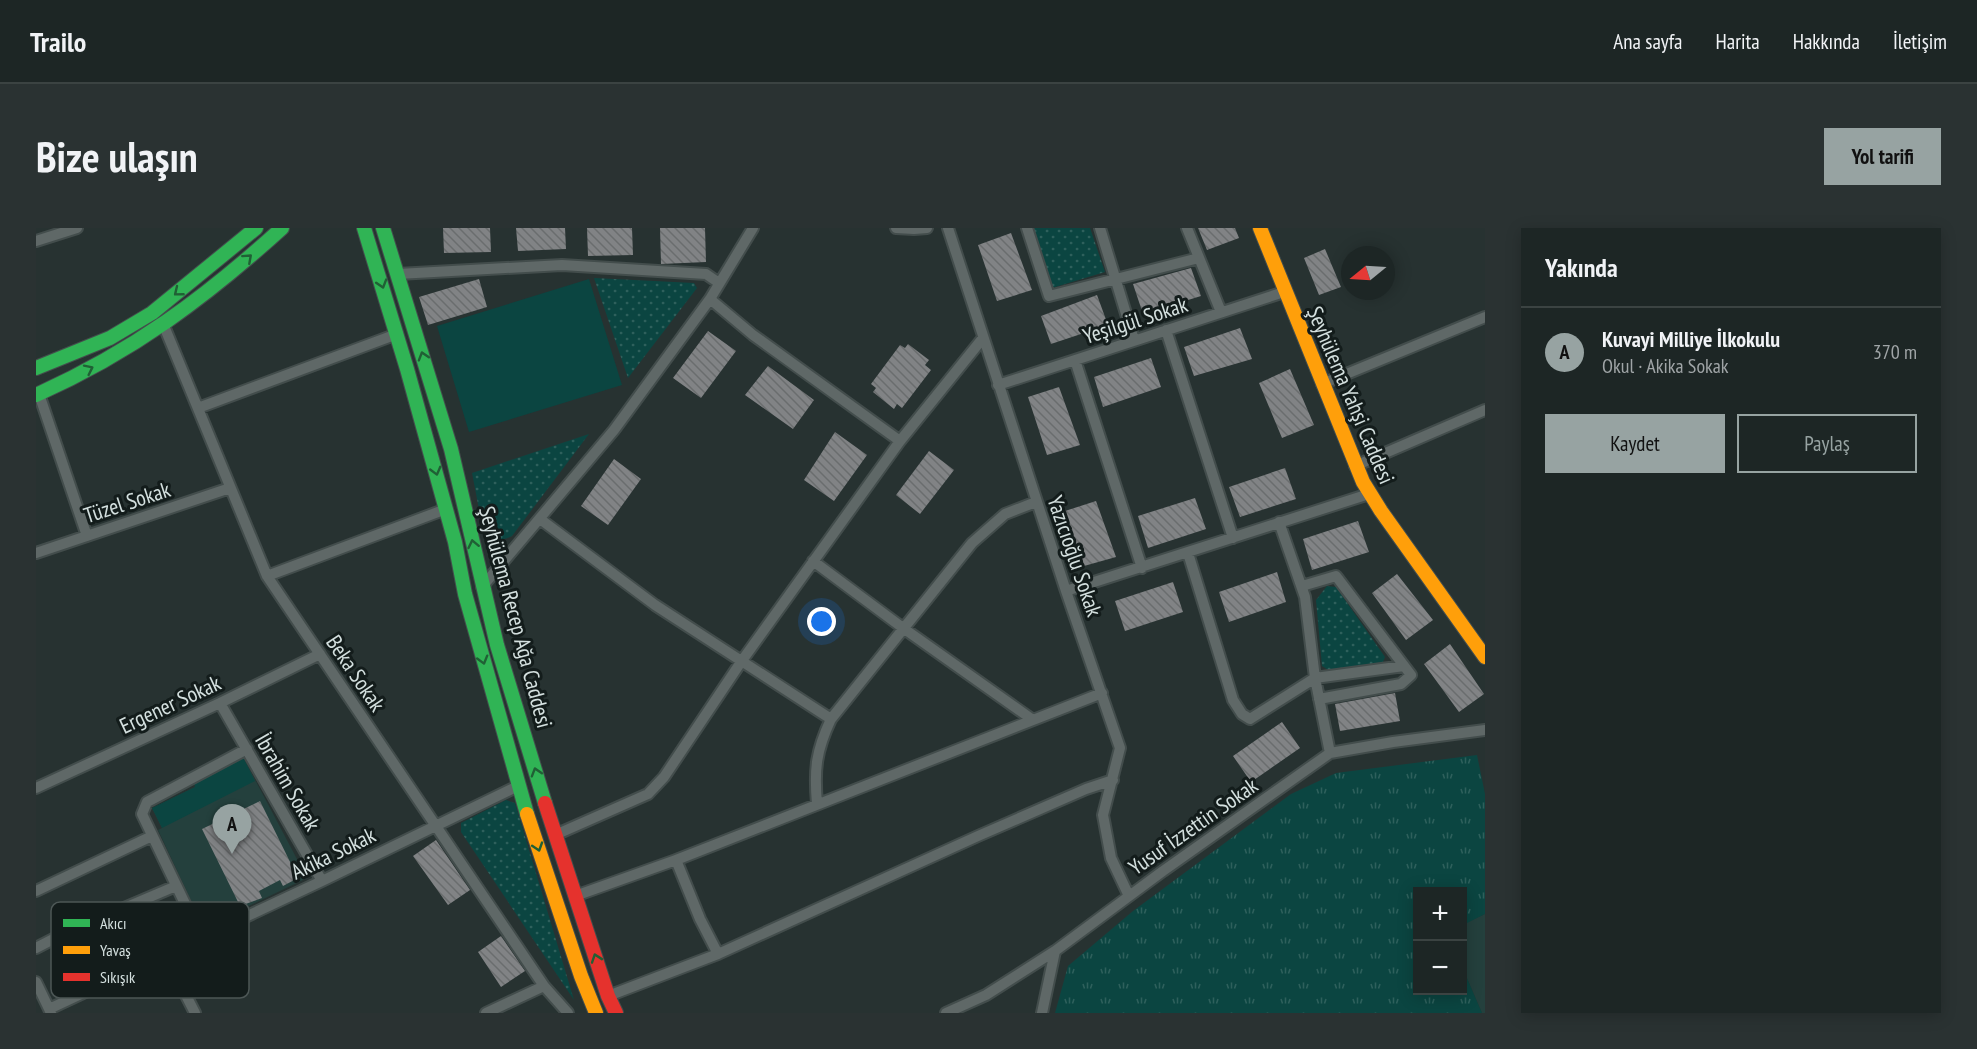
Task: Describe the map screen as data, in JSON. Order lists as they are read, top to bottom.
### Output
{
  "streets": {
    "street": [
      "Yeşilgül Sokak",
      "Şeyhülema Yahşi Caddesi",
      "Tüzel Sokak",
      "Yazıcıoğlu Sokak",
      "Şeyhülema Recep Ağa Caddesi",
      "Beka Sokak",
      "Ergener Sokak",
      "İbrahim Sokak",
      "Yusuf İzzettin Sokak",
      "Akika Sokak"
    ]
  },
  "crossings": [
    ["Yeşilgül Sokak", "Şeyhülema Yahşi Caddesi"],
    ["Yeşilgül Sokak", "Yazıcıoğlu Sokak"],
    ["Tüzel Sokak", "Beka Sokak"],
    ["Yazıcıoğlu Sokak", "Yusuf İzzettin Sokak"],
    ["Şeyhülema Recep Ağa Caddesi", "Akika Sokak"],
    ["Beka Sokak", "Ergener Sokak"],
    ["Beka Sokak", "Akika Sokak"],
    ["Ergener Sokak", "İbrahim Sokak"],
    ["İbrahim Sokak", "Akika Sokak"]
  ],
  "legend": ["Akıcı", "Yavaş", "Sıkışık"],
  "north": "left",
  "page": {
    "header": "Trailo",
    "nav": [
      "Ana sayfa",
      "Harita",
      "Hakkında",
      "İletişim"
    ],
    "buttons": [
      "Yol tarifi",
      ["Kaydet", "Paylaş"]
    ],
    "title": "Bize ulaşın",
    "heading": "Yakında",
    "list": [
      {
        "mark": "A",
        "name": "Kuvayi Milliye İlkokulu",
        "note": "Okul · Akika Sokak",
        "value": "370 m"
      }
    ],
    "pins": "A",
    "map_buttons": ["+", "−"]
  }
}
